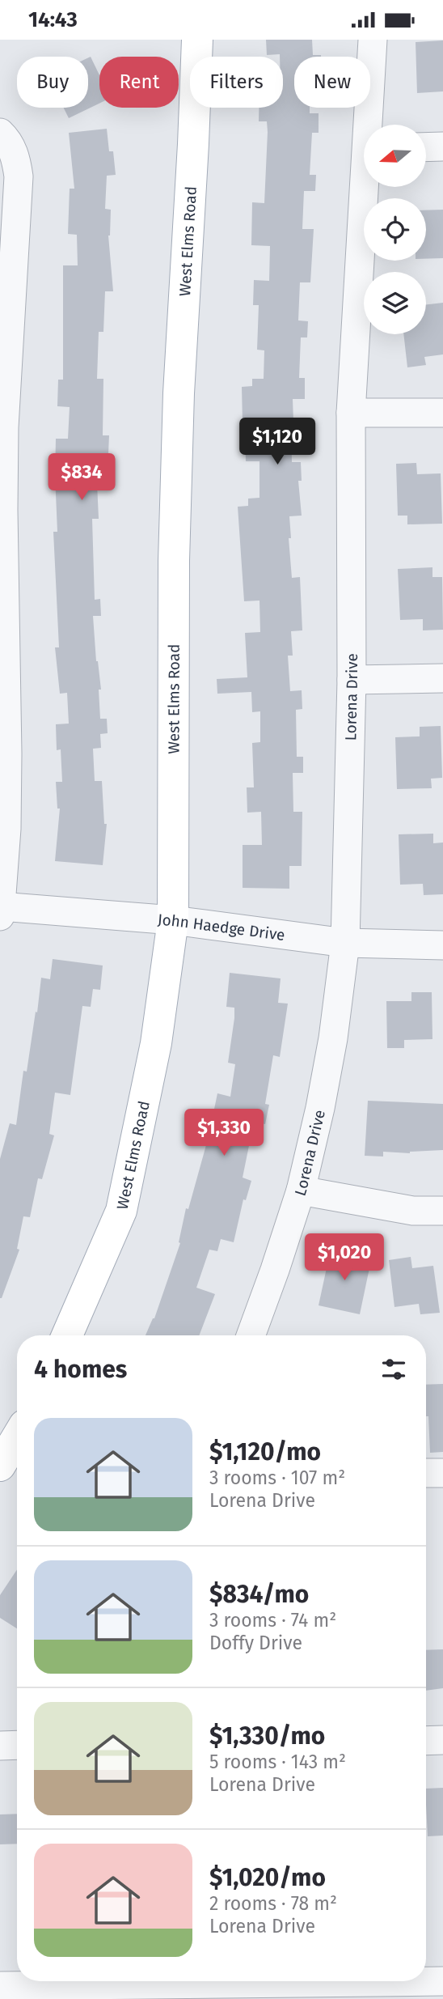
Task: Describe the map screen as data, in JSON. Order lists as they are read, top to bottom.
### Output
{
  "streets": {
    "main road": ["West Elms Road"],
    "street": ["Lorena Drive", "John Haedge Drive"]
  },
  "crossings": [
    ["West Elms Road", "John Haedge Drive"],
    ["Lorena Drive", "John Haedge Drive"]
  ],
  "north": "left",
  "page": {
    "status": "14:43",
    "chip": [
      "Buy",
      "Rent",
      "Filters",
      "New"
    ],
    "price": [
      "$1,120",
      "$834",
      "$1,330",
      "$1,020"
    ],
    "heading": "4 homes",
    "list": [
      {
        "name": "$1,120/mo",
        "note": "3 rooms · 107 m² · Lorena Drive"
      },
      {
        "name": "$834/mo",
        "note": "3 rooms · 74 m² · Doffy Drive"
      },
      {
        "name": "$1,330/mo",
        "note": "5 rooms · 143 m² · Lorena Drive"
      },
      {
        "name": "$1,020/mo",
        "note": "2 rooms · 78 m² · Lorena Drive"
      }
    ]
  }
}
